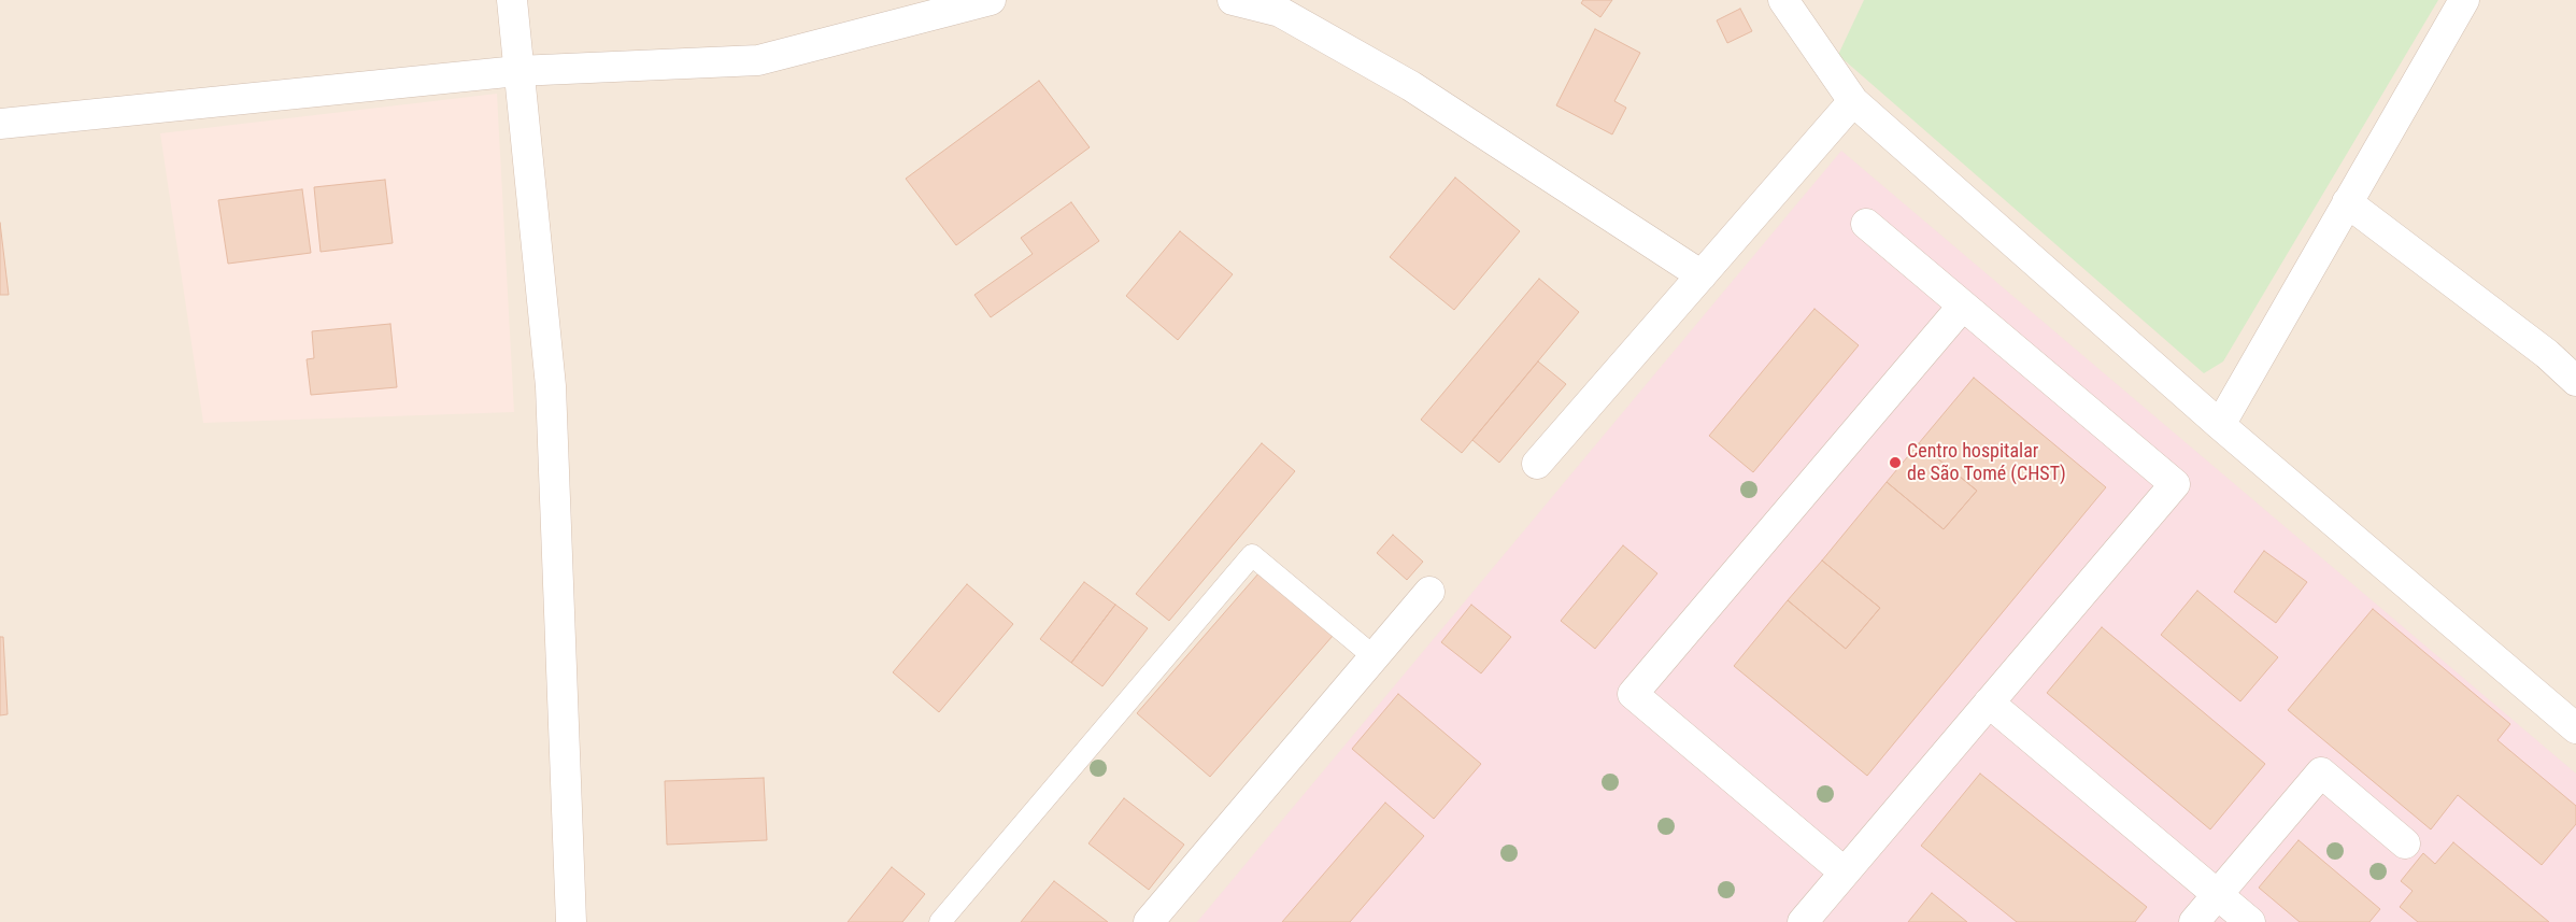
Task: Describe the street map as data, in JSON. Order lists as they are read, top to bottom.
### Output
{
  "places": ["Centro hospitalar de São Tomé (CHST)"]
}
